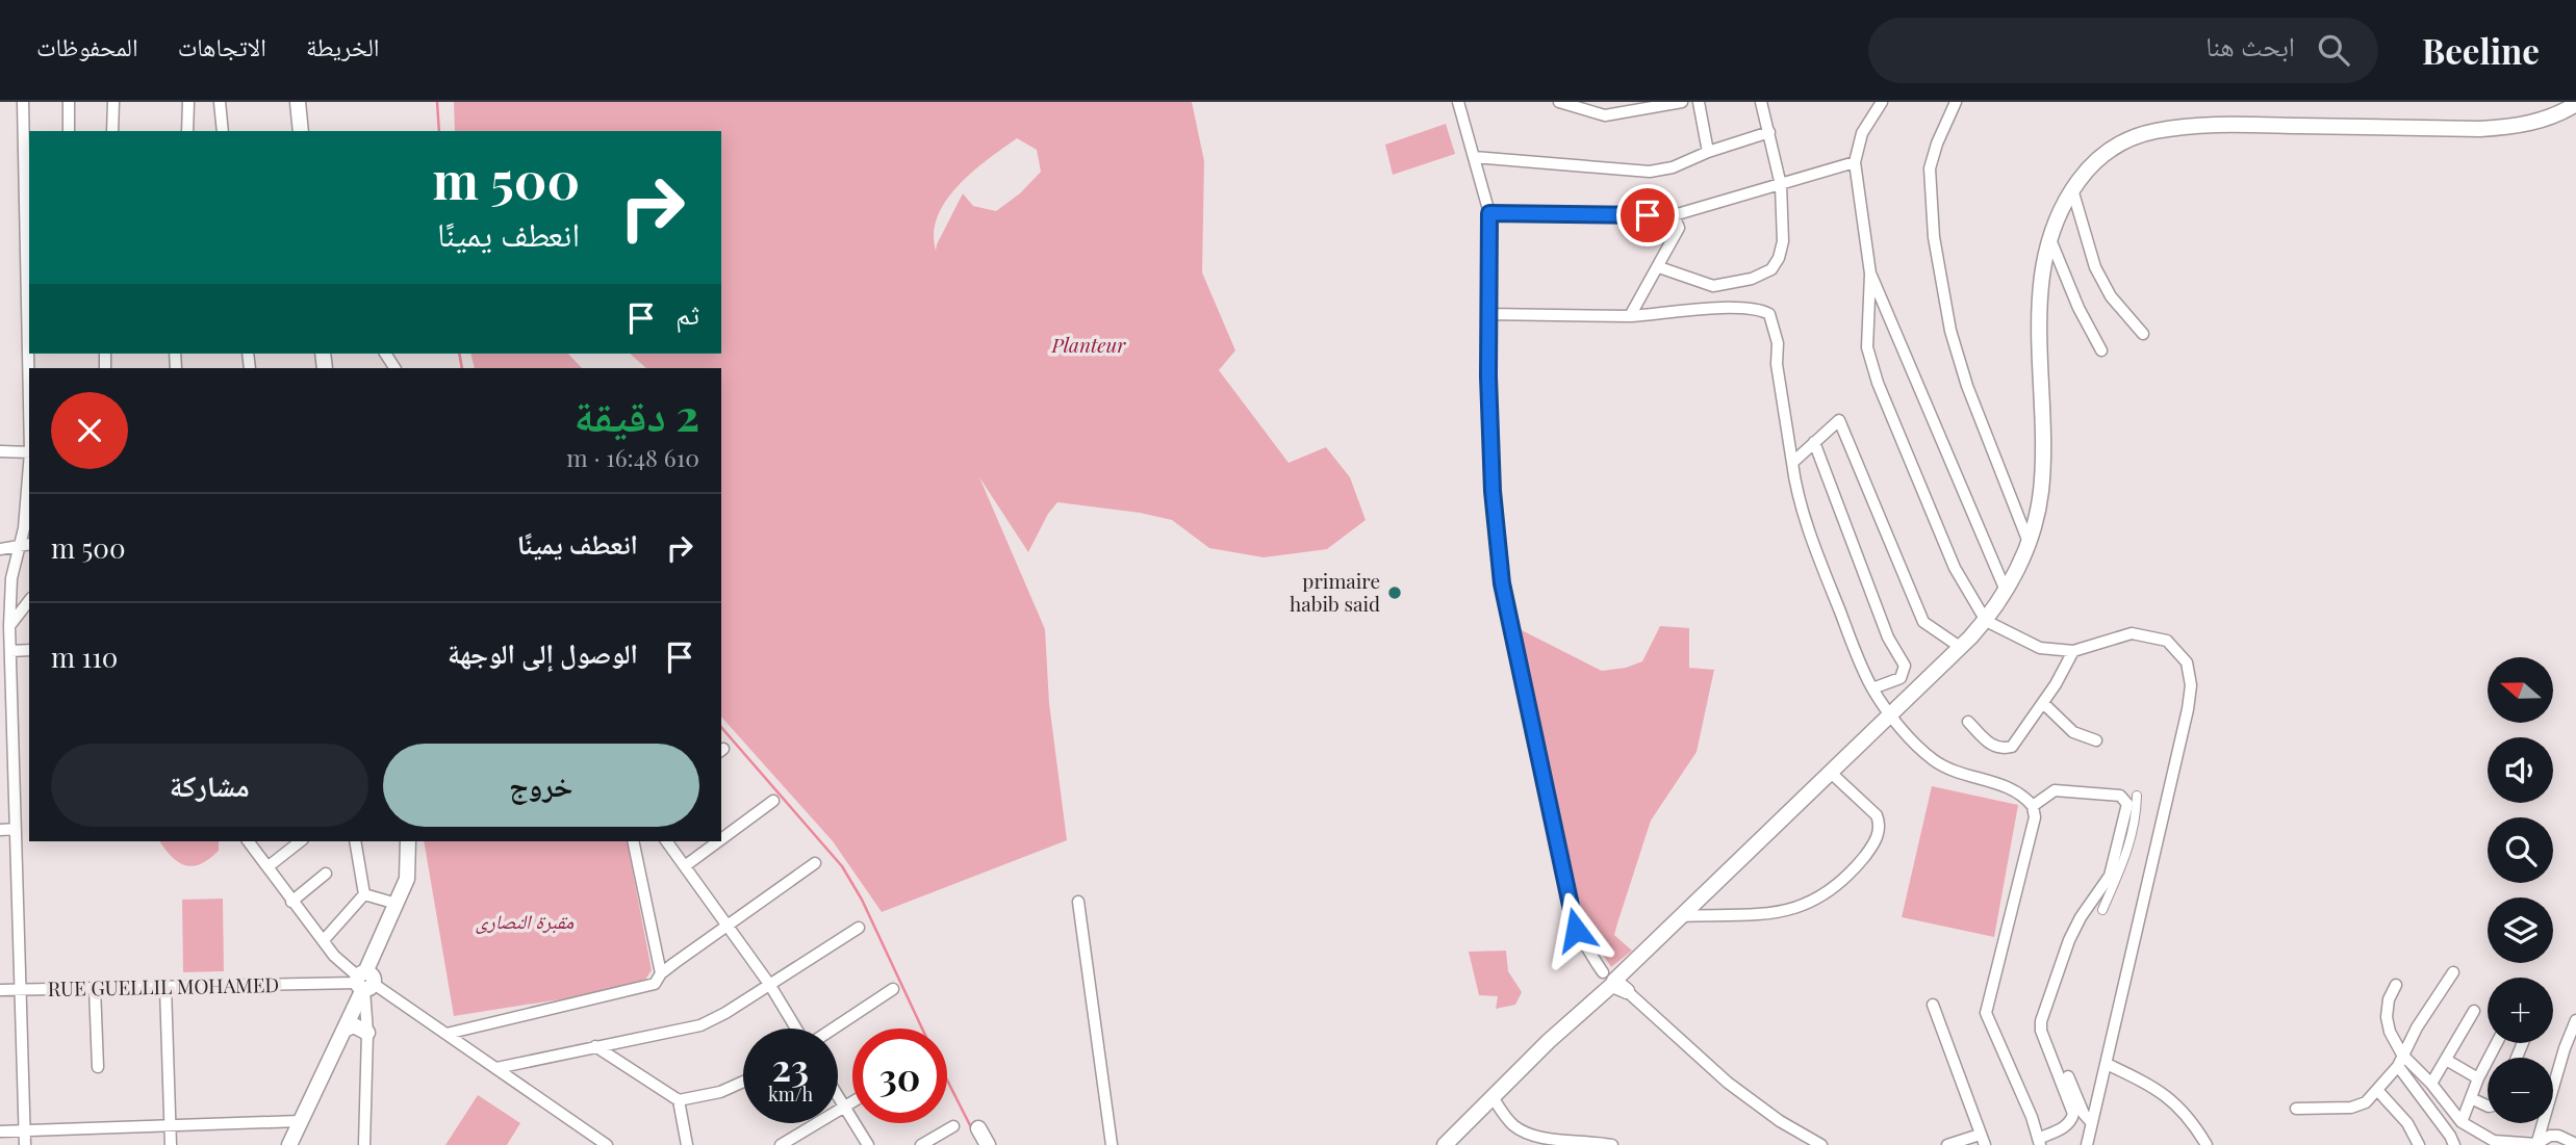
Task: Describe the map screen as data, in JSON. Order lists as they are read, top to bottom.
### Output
{
  "streets": {
    "street": ["RUE GUELLIL MOHAMED"]
  },
  "parks": ["Planteur", "مقبرة النصارى"],
  "places": ["primaire habib said"],
  "north": "left",
  "page": {
    "header": "Beeline",
    "search": "ابحث هنا",
    "nav": ["الخريطة", "الاتجاهات", "المحفوظات"],
    "turn": ["500 m", "انعطف يمينًا"],
    "then": "ثم",
    "heading": ["2 دقيقة", "610 m · 16:48"],
    "list": [
      {
        "name": "انعطف يمينًا",
        "value": "500 m"
      },
      {
        "name": "الوصول إلى الوجهة",
        "value": "110 m"
      }
    ],
    "map_buttons": ["+", "−"],
    "buttons": ["خروج", "مشاركة"],
    "speed": "23 km/h",
    "limit": "30"
  }
}
